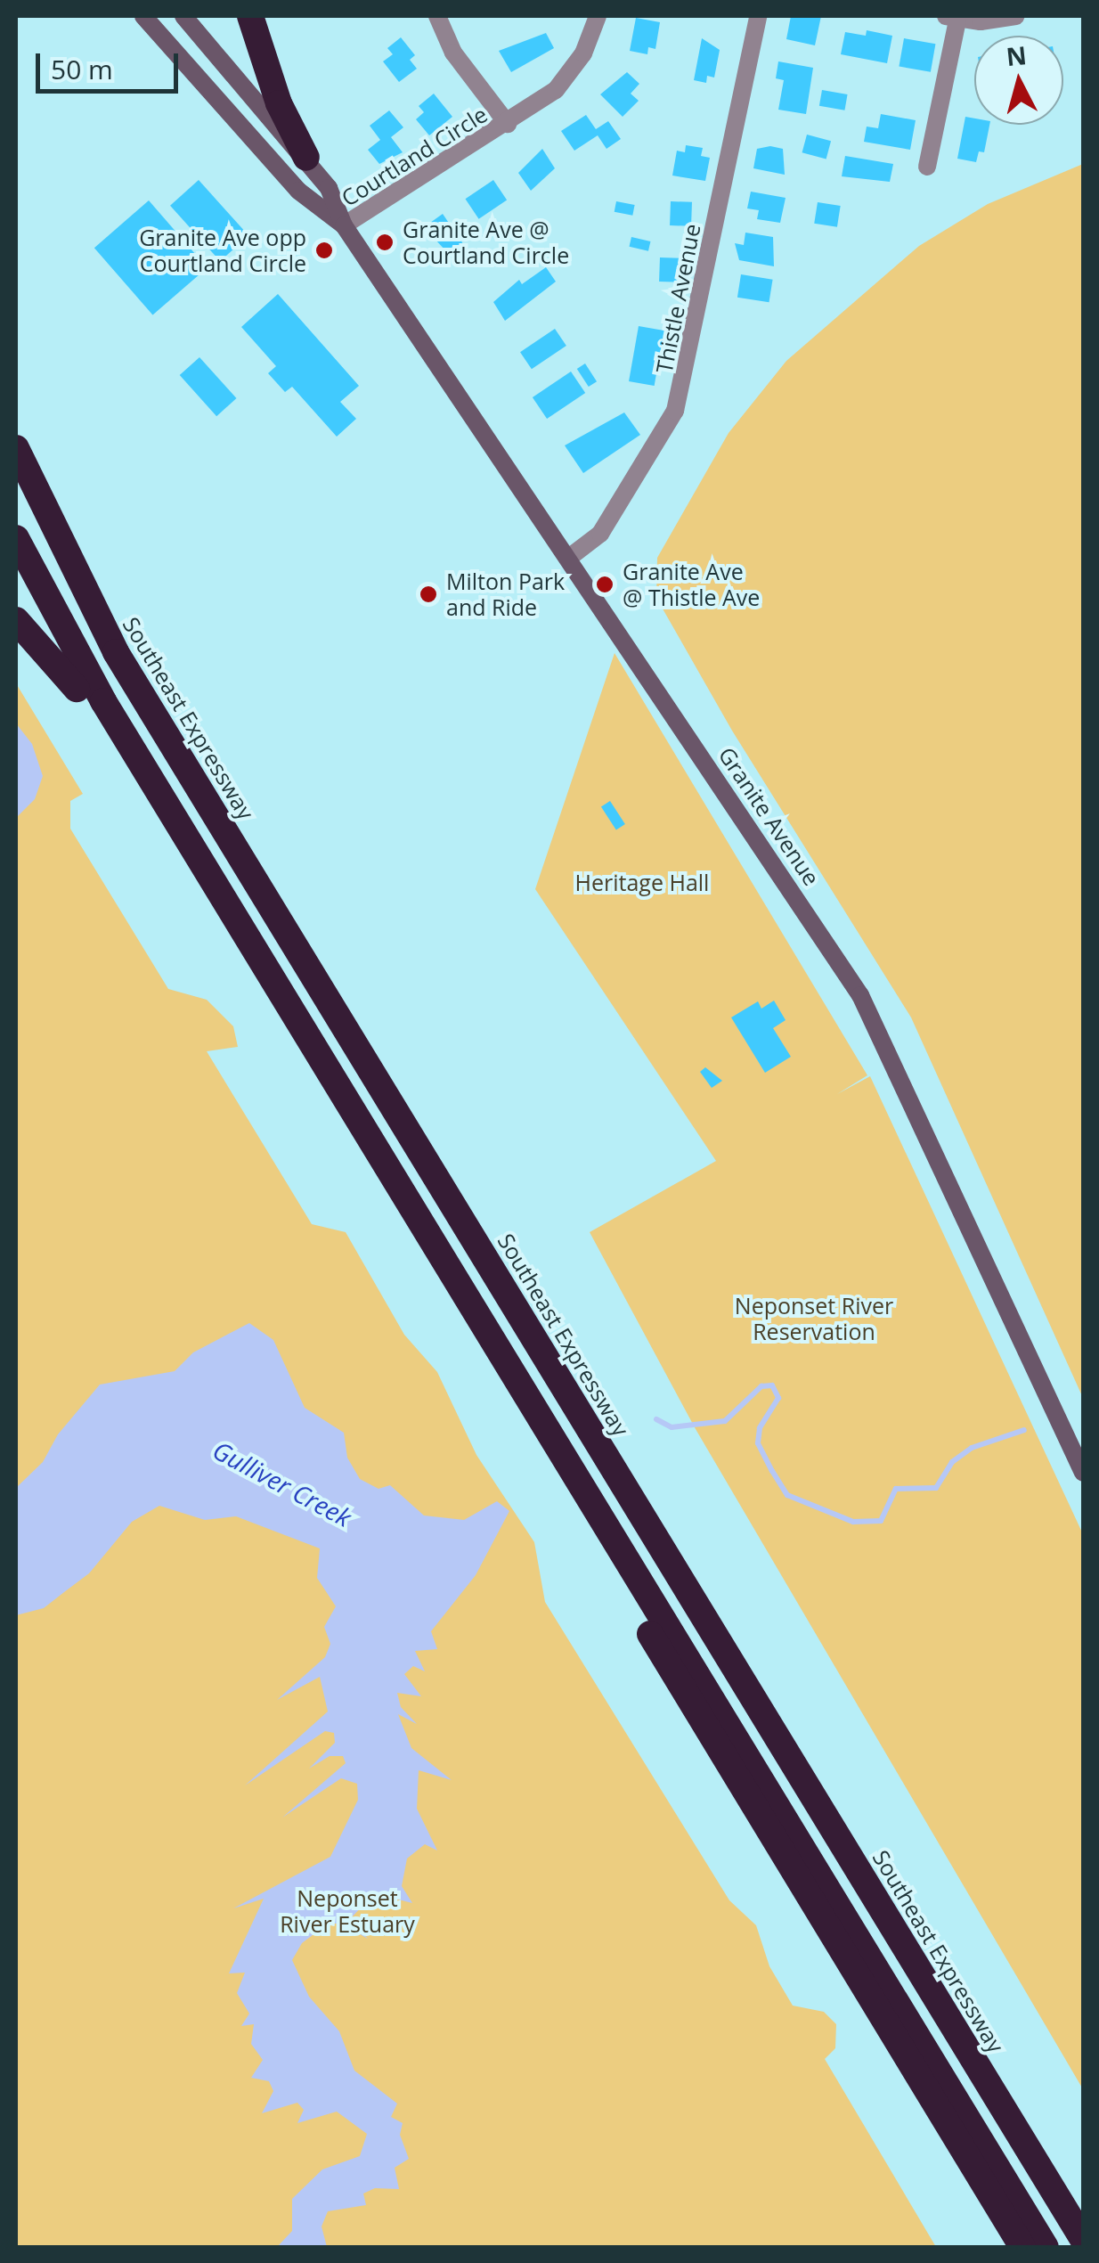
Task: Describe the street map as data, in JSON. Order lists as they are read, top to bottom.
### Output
{
  "streets": {
    "highway": ["Southeast Expressway"],
    "main road": ["Granite Avenue"],
    "street": ["Courtland Circle", "Thistle Avenue"]
  },
  "crossings": [
    ["Courtland Circle", "Granite Avenue"],
    ["Thistle Avenue", "Granite Avenue"]
  ],
  "water": ["Gulliver Creek"],
  "parks": ["Heritage Hall", "Neponset River Reservation", "Neponset River Estuary"],
  "places": [
    "Granite Ave @ Courtland Circle",
    "Granite Ave opp Courtland Circle",
    "Granite Ave @ Thistle Ave",
    "Milton Park and Ride"
  ],
  "scale_bar": "50 m",
  "north": "top"
}
